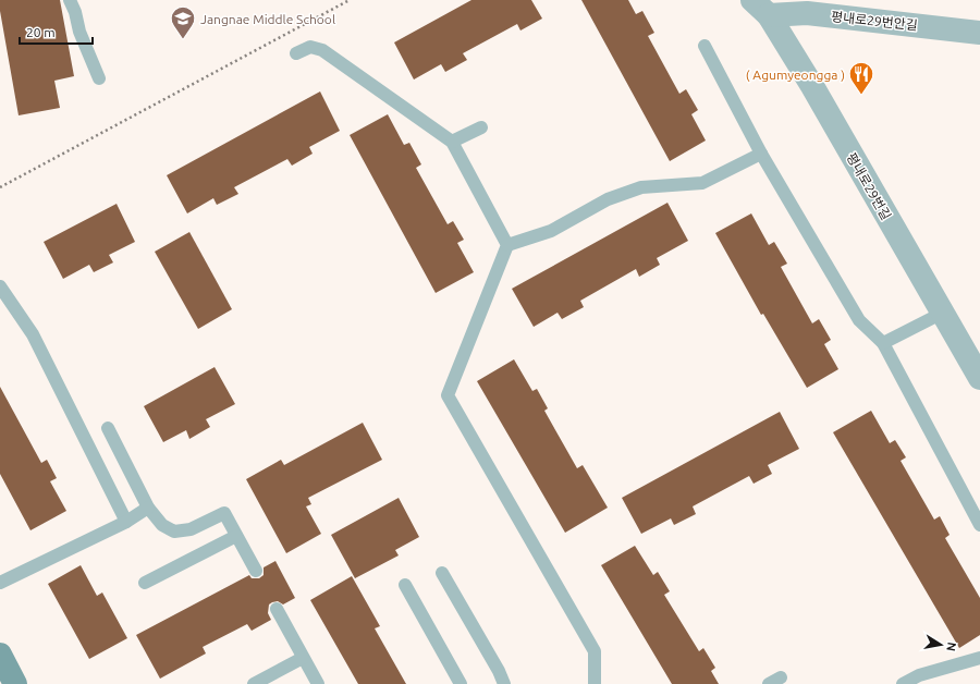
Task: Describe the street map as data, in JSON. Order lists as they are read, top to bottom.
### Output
{
  "streets": {
    "street": ["평내로29번안길", "평내로29번길"]
  },
  "crossings": [
    ["평내로29번안길", "평내로29번길"]
  ],
  "places": {
    "school or university": ["Jangnae Middle School"],
    "restaurant": ["( Agumyeongga )"]
  },
  "scale_bar": "20 m",
  "north": "right"
}
